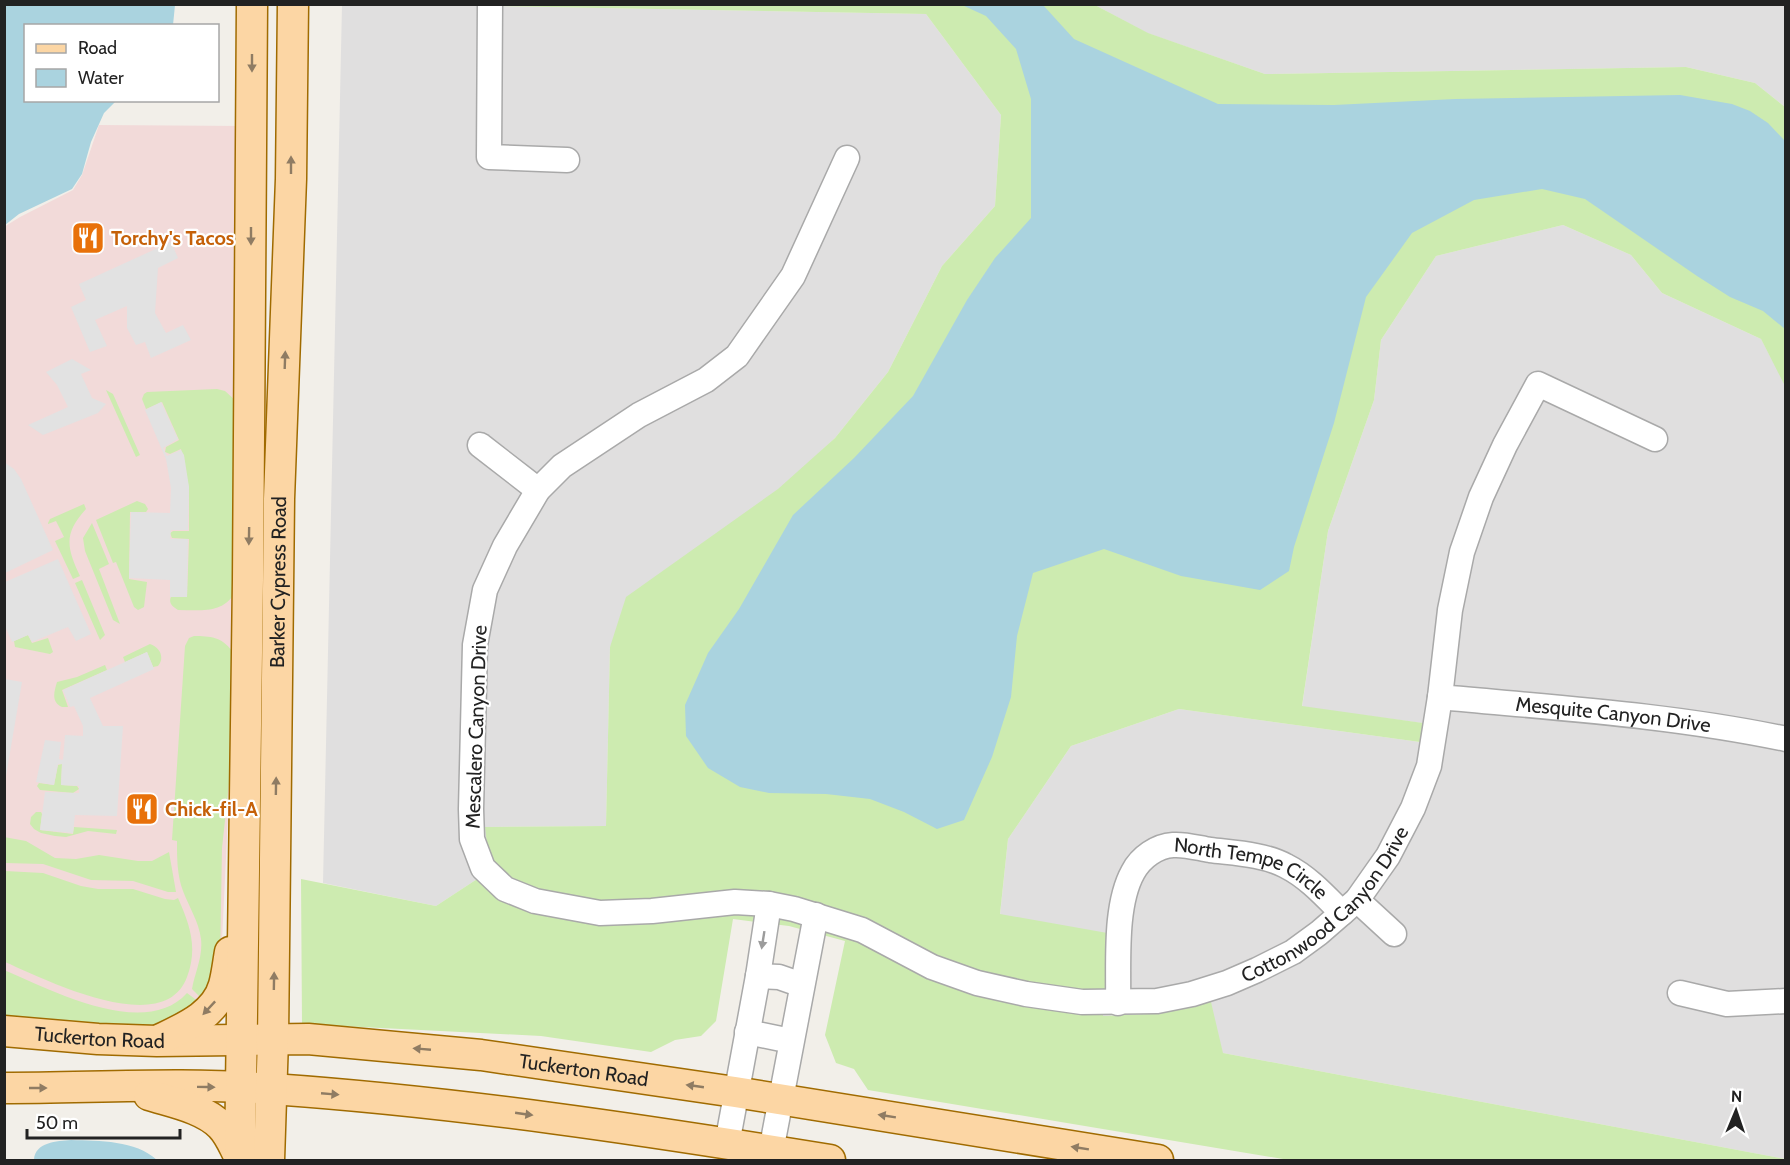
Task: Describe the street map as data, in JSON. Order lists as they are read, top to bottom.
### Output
{
  "streets": {
    "main road": ["Barker Cypress Road", "Tuckerton Road"],
    "street": [
      "Mesquite Canyon Drive",
      "Mescalero Canyon Drive",
      "North Tempe Circle",
      "Cottonwood Canyon Drive"
    ]
  },
  "crossings": [
    ["Barker Cypress Road", "Tuckerton Road"],
    ["Mesquite Canyon Drive", "Cottonwood Canyon Drive"],
    ["Mescalero Canyon Drive", "Cottonwood Canyon Drive"],
    ["North Tempe Circle", "Cottonwood Canyon Drive"]
  ],
  "places": {
    "restaurant": ["Torchy's Tacos", "Chick-fil-A"]
  },
  "legend": ["Road", "Water"],
  "scale_bar": "50 m",
  "north": "top"
}
